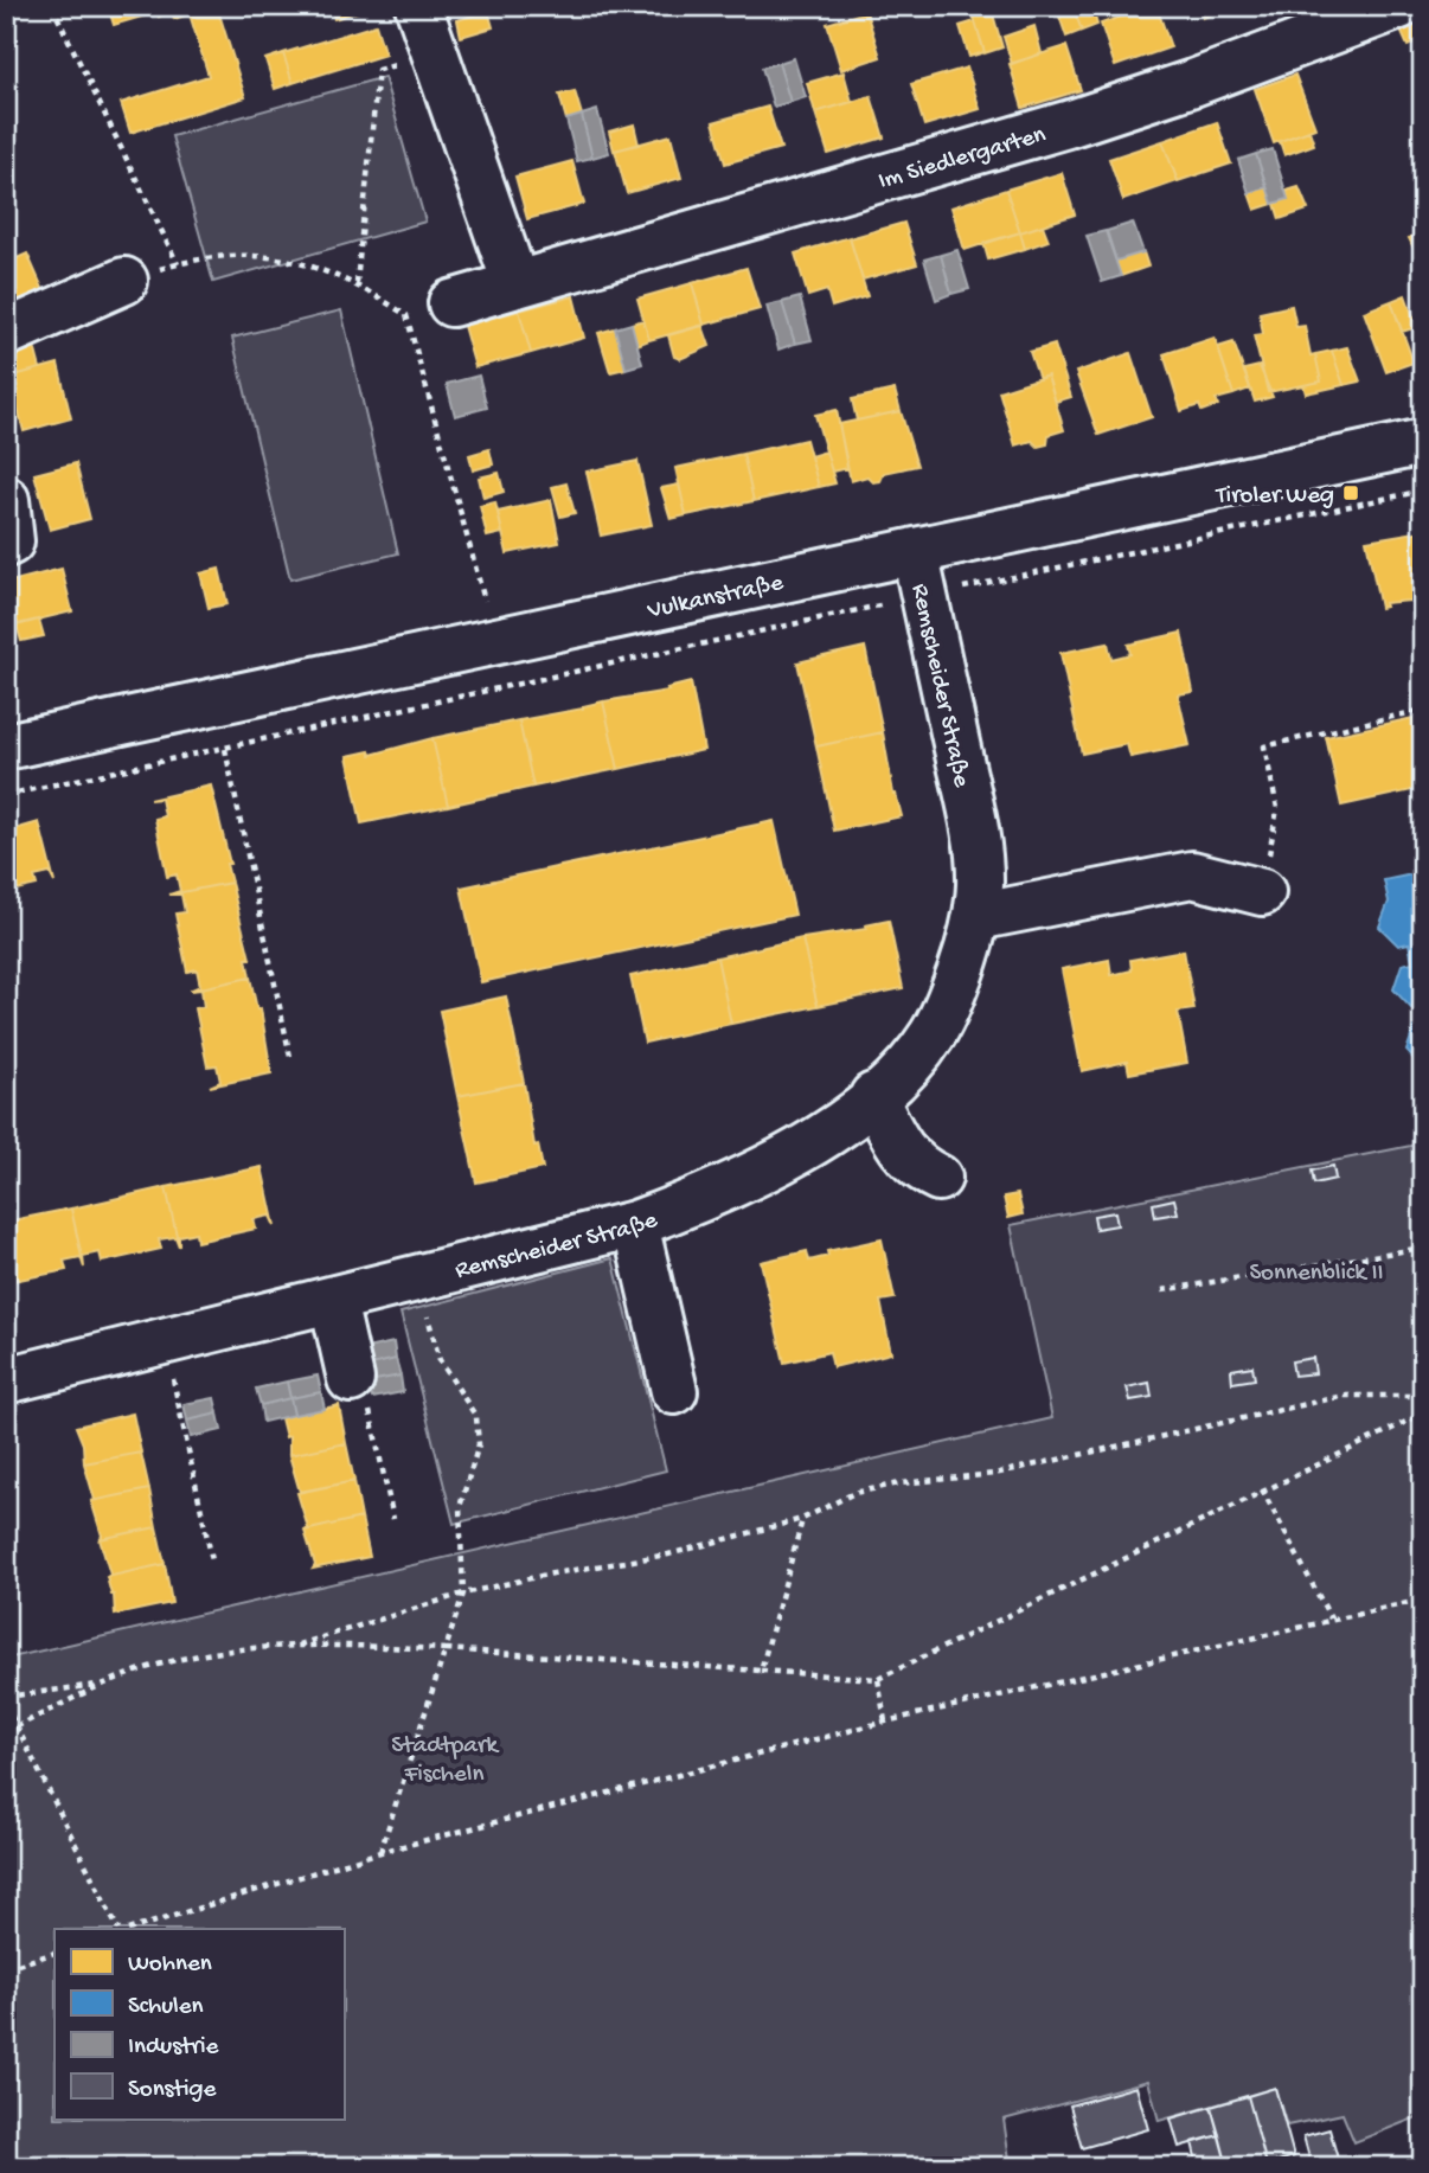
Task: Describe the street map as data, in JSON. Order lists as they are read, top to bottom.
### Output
{
  "streets": {
    "street": ["Im Siedlergarten", "Vulkanstraße", "Remscheider Straße"]
  },
  "crossings": [
    ["Vulkanstraße", "Remscheider Straße"]
  ],
  "parks": ["Sonnenblick II", "Stadtpark Fischeln"],
  "places": {
    "transit": ["Tiroler Weg"]
  },
  "legend": [
    "Wohnen",
    "Schulen",
    "Industrie",
    "Sonstige"
  ]
}
